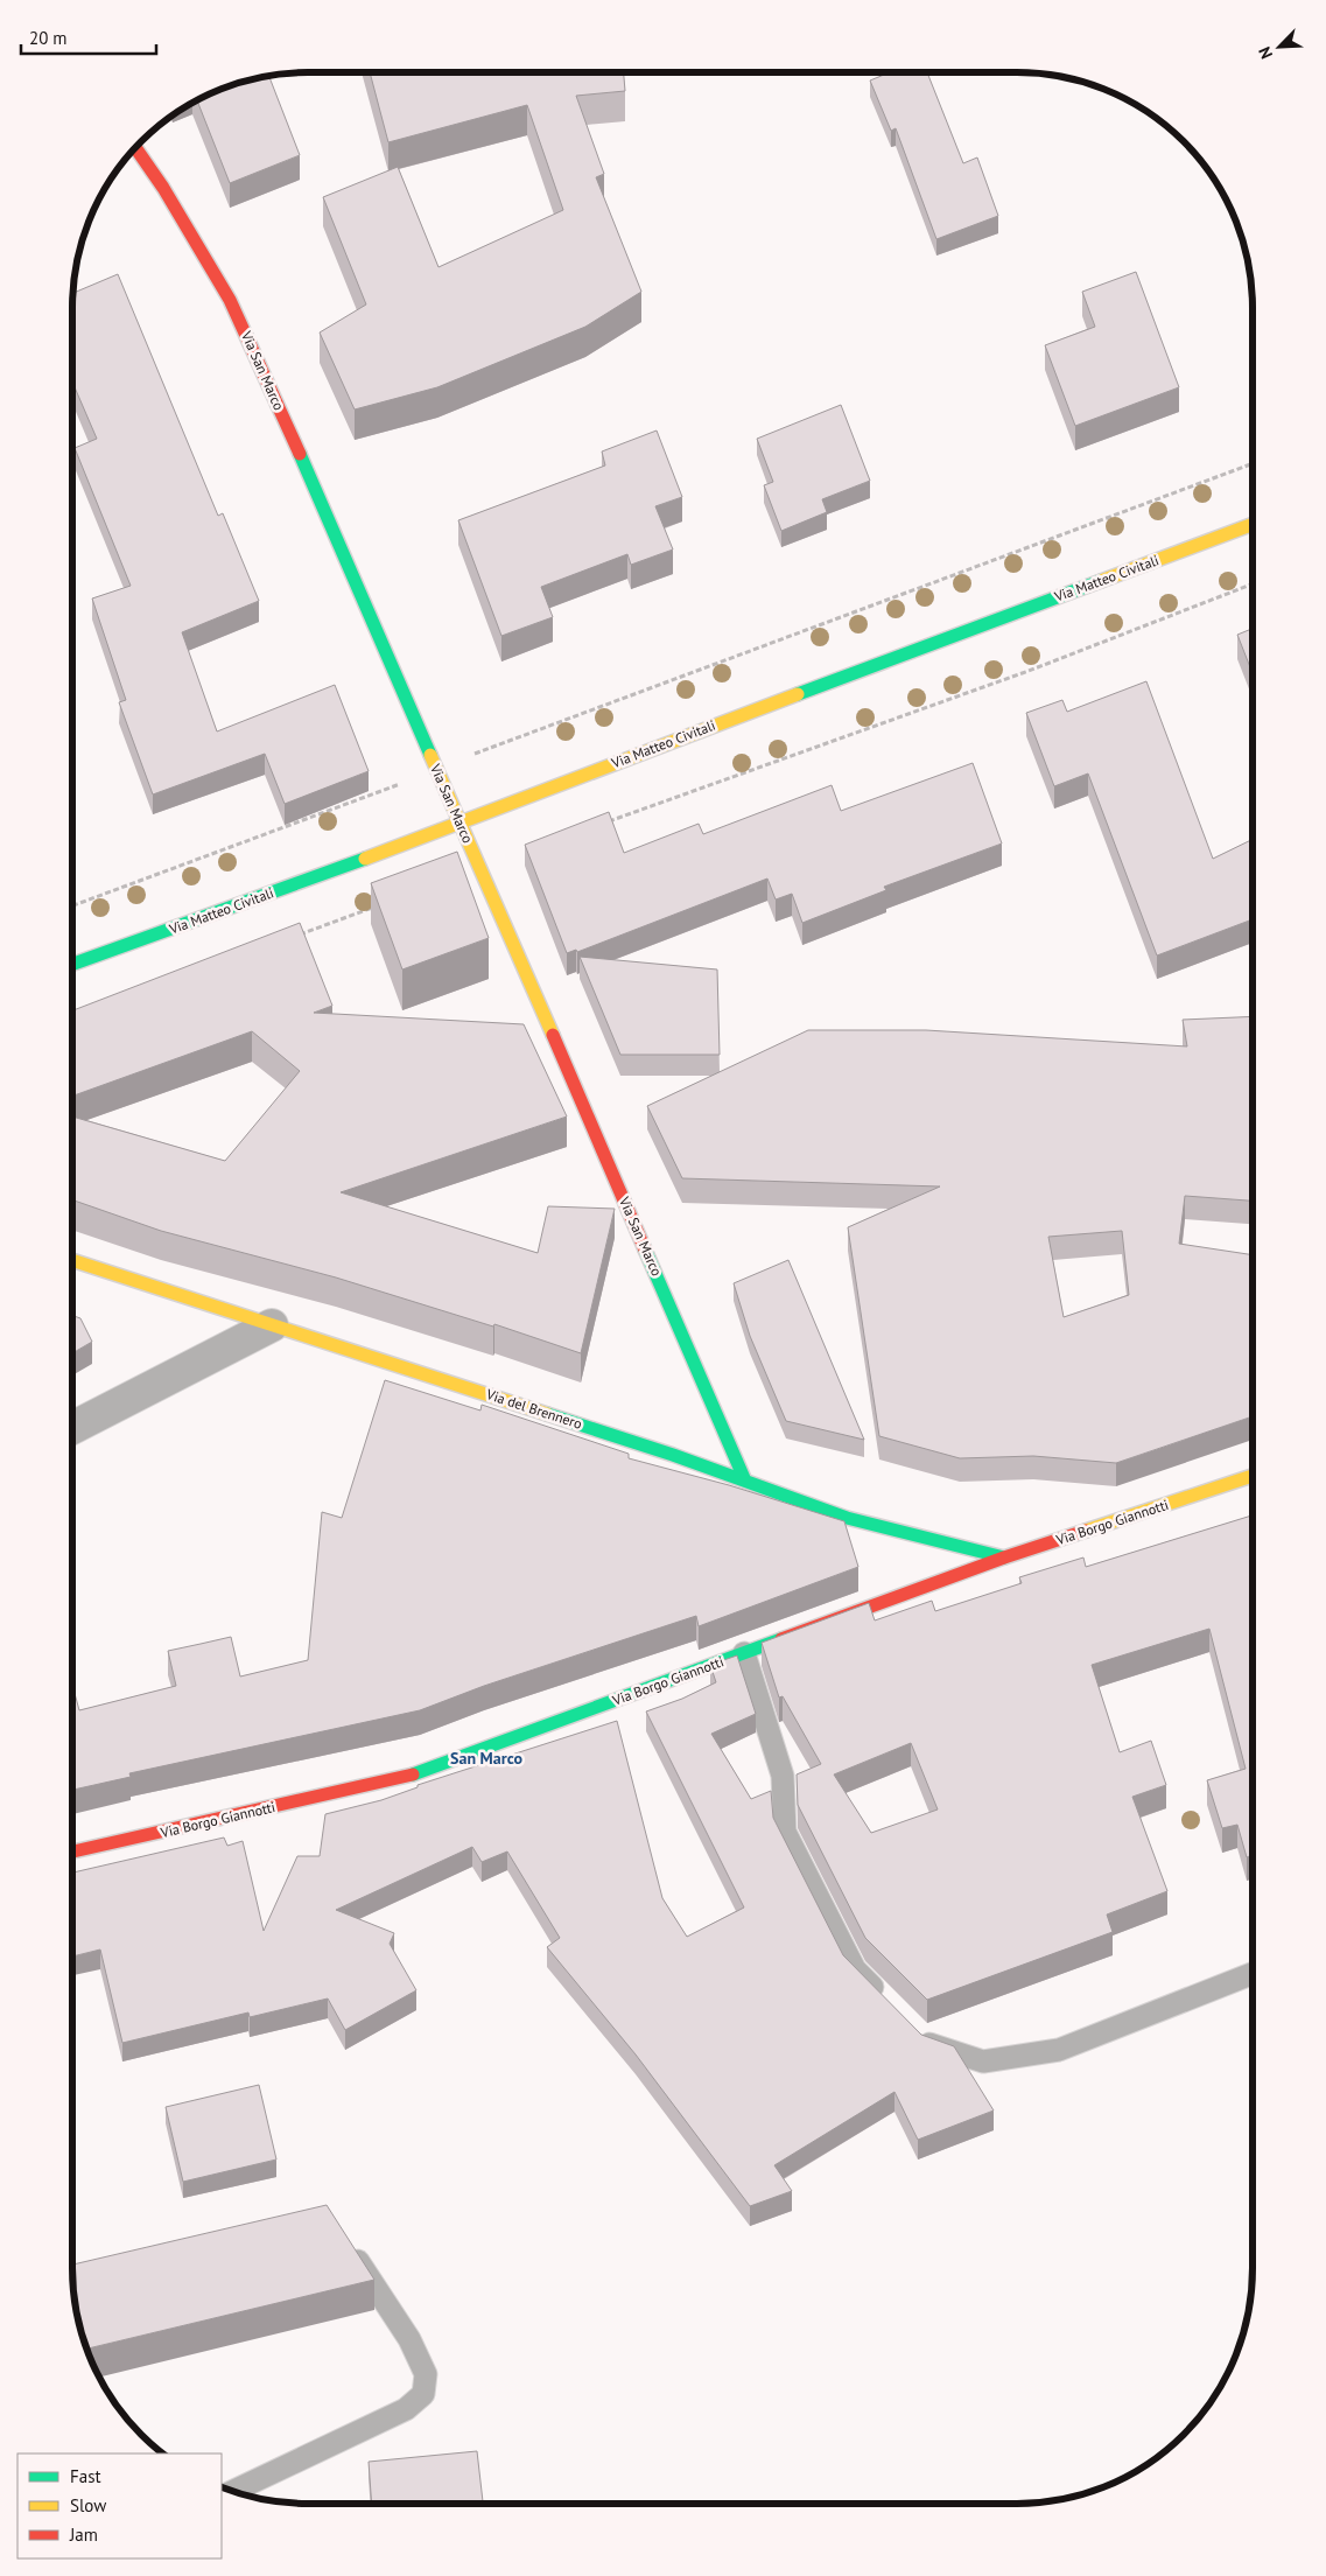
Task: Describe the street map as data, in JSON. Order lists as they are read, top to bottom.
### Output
{
  "streets": {
    "street": [
      "Via San Marco",
      "Via Matteo Civitali",
      "Via del Brennero",
      "Via Borgo Giannotti"
    ]
  },
  "crossings": [
    ["Via San Marco", "Via Matteo Civitali"],
    ["Via San Marco", "Via del Brennero"],
    ["Via del Brennero", "Via Borgo Giannotti"]
  ],
  "districts": ["San Marco"],
  "legend": ["Fast", "Slow", "Jam"],
  "scale_bar": "20 m",
  "north": "bottom left"
}
